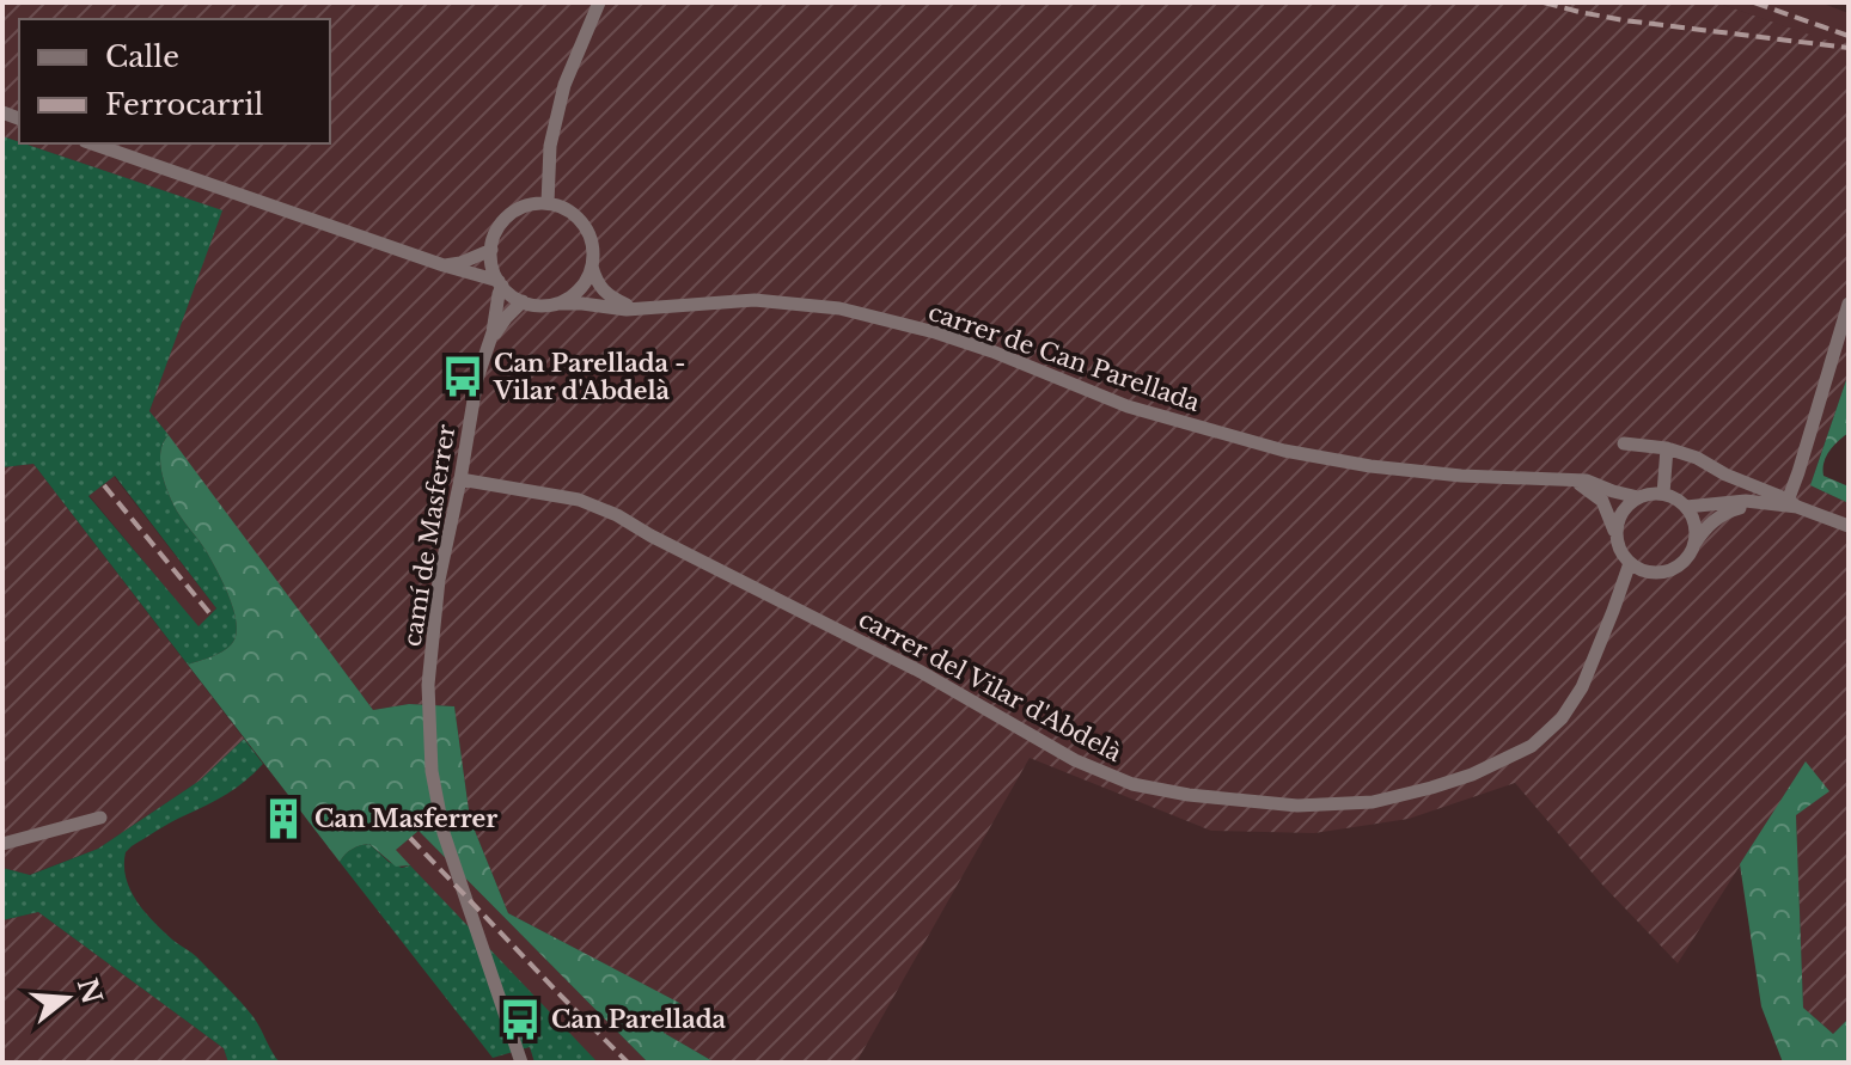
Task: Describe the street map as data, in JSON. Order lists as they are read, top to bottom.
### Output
{
  "streets": {
    "street": ["carrer de Can Parellada", "camí de Masferrer", "carrer del Vilar d'Abdelà"]
  },
  "crossings": [
    ["carrer de Can Parellada", "camí de Masferrer"],
    ["carrer de Can Parellada", "carrer del Vilar d'Abdelà"],
    ["camí de Masferrer", "carrer del Vilar d'Abdelà"]
  ],
  "places": {
    "bus stop": ["Can Parellada - Vilar d'Abdelà", "Can Parellada"],
    "building": ["Can Masferrer"]
  },
  "legend": ["Calle", "Ferrocarril"],
  "north": "right"
}
